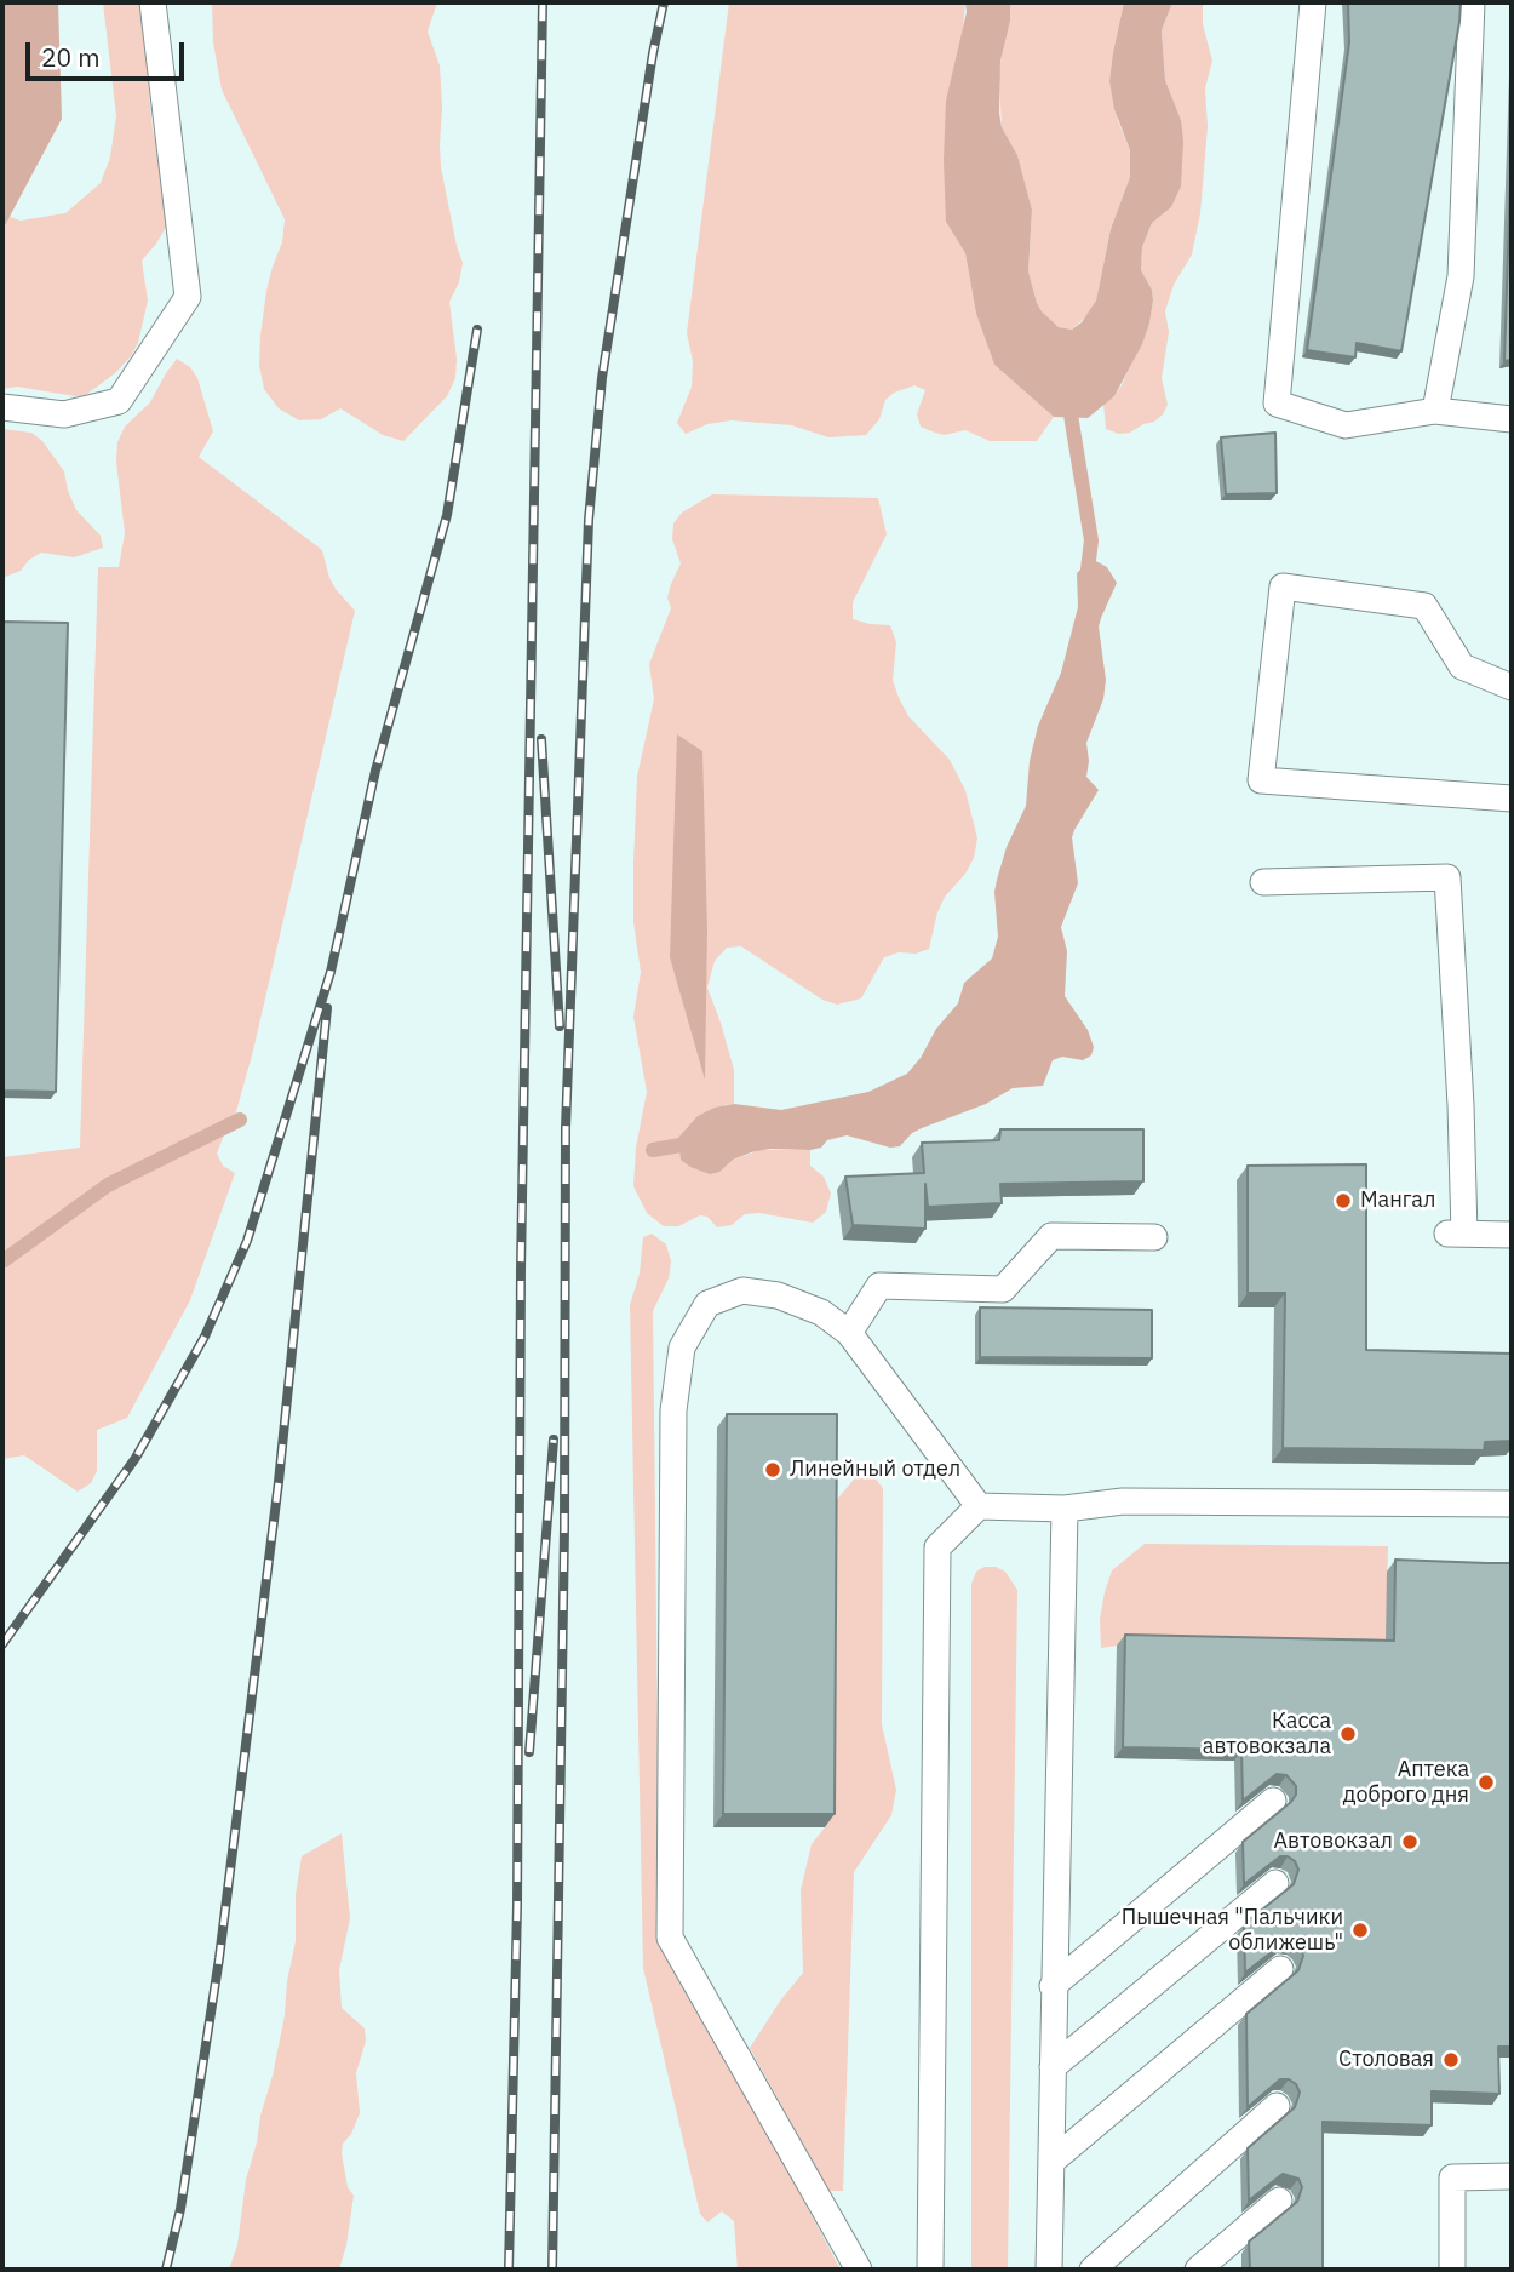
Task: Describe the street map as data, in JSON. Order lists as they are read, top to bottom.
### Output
{
  "places": [
    "Мангал",
    "Линейный отдел",
    "Касса автовокзала",
    "Аптека доброго дня",
    "Автовокзал",
    "Пышечная \"Пальчики оближешь\"",
    "Столовая"
  ],
  "scale_bar": "20 m"
}
